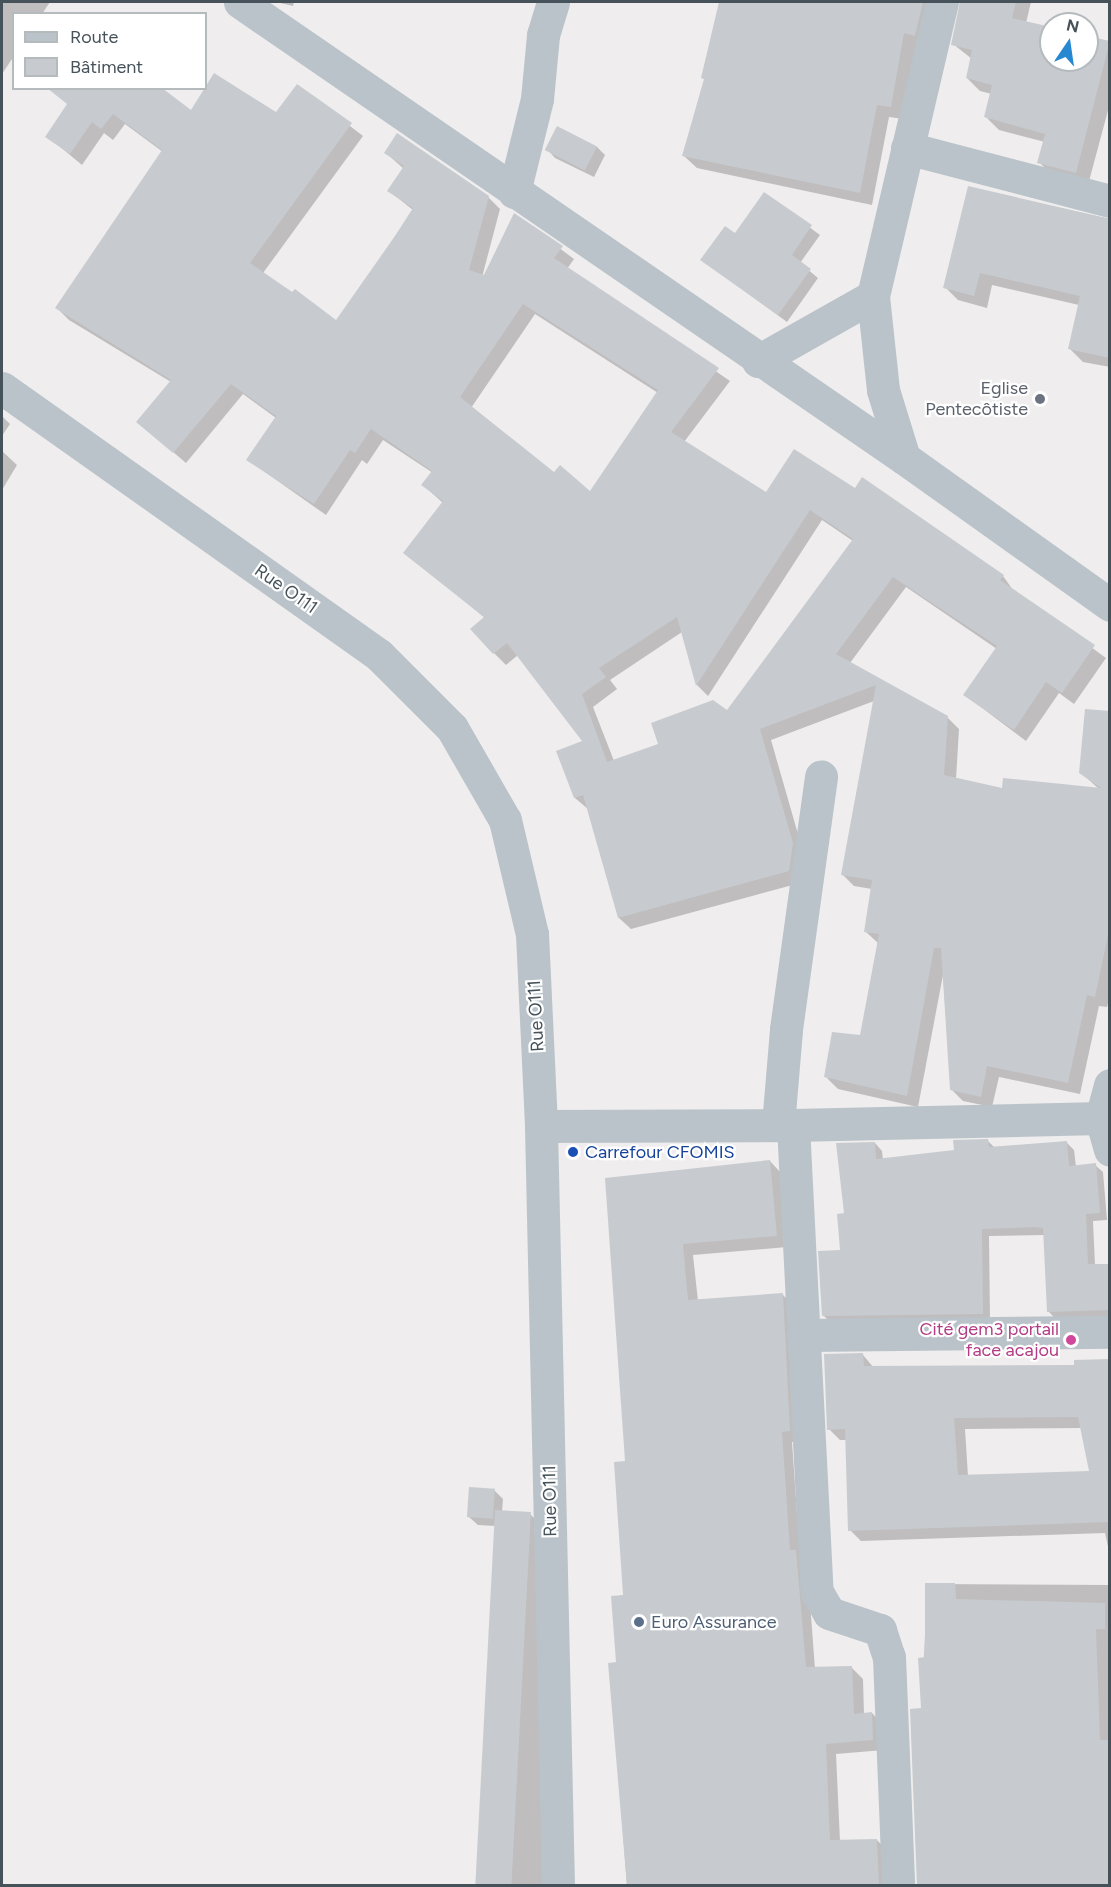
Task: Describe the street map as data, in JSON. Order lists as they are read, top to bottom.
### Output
{
  "streets": {
    "street": ["Rue O111"]
  },
  "places": [
    "Eglise Pentecôtiste",
    "Carrefour CFOMIS",
    "Cité gem3 portail face acajou",
    "Euro Assurance"
  ],
  "legend": ["Route", "Bâtiment"],
  "north": "top"
}
